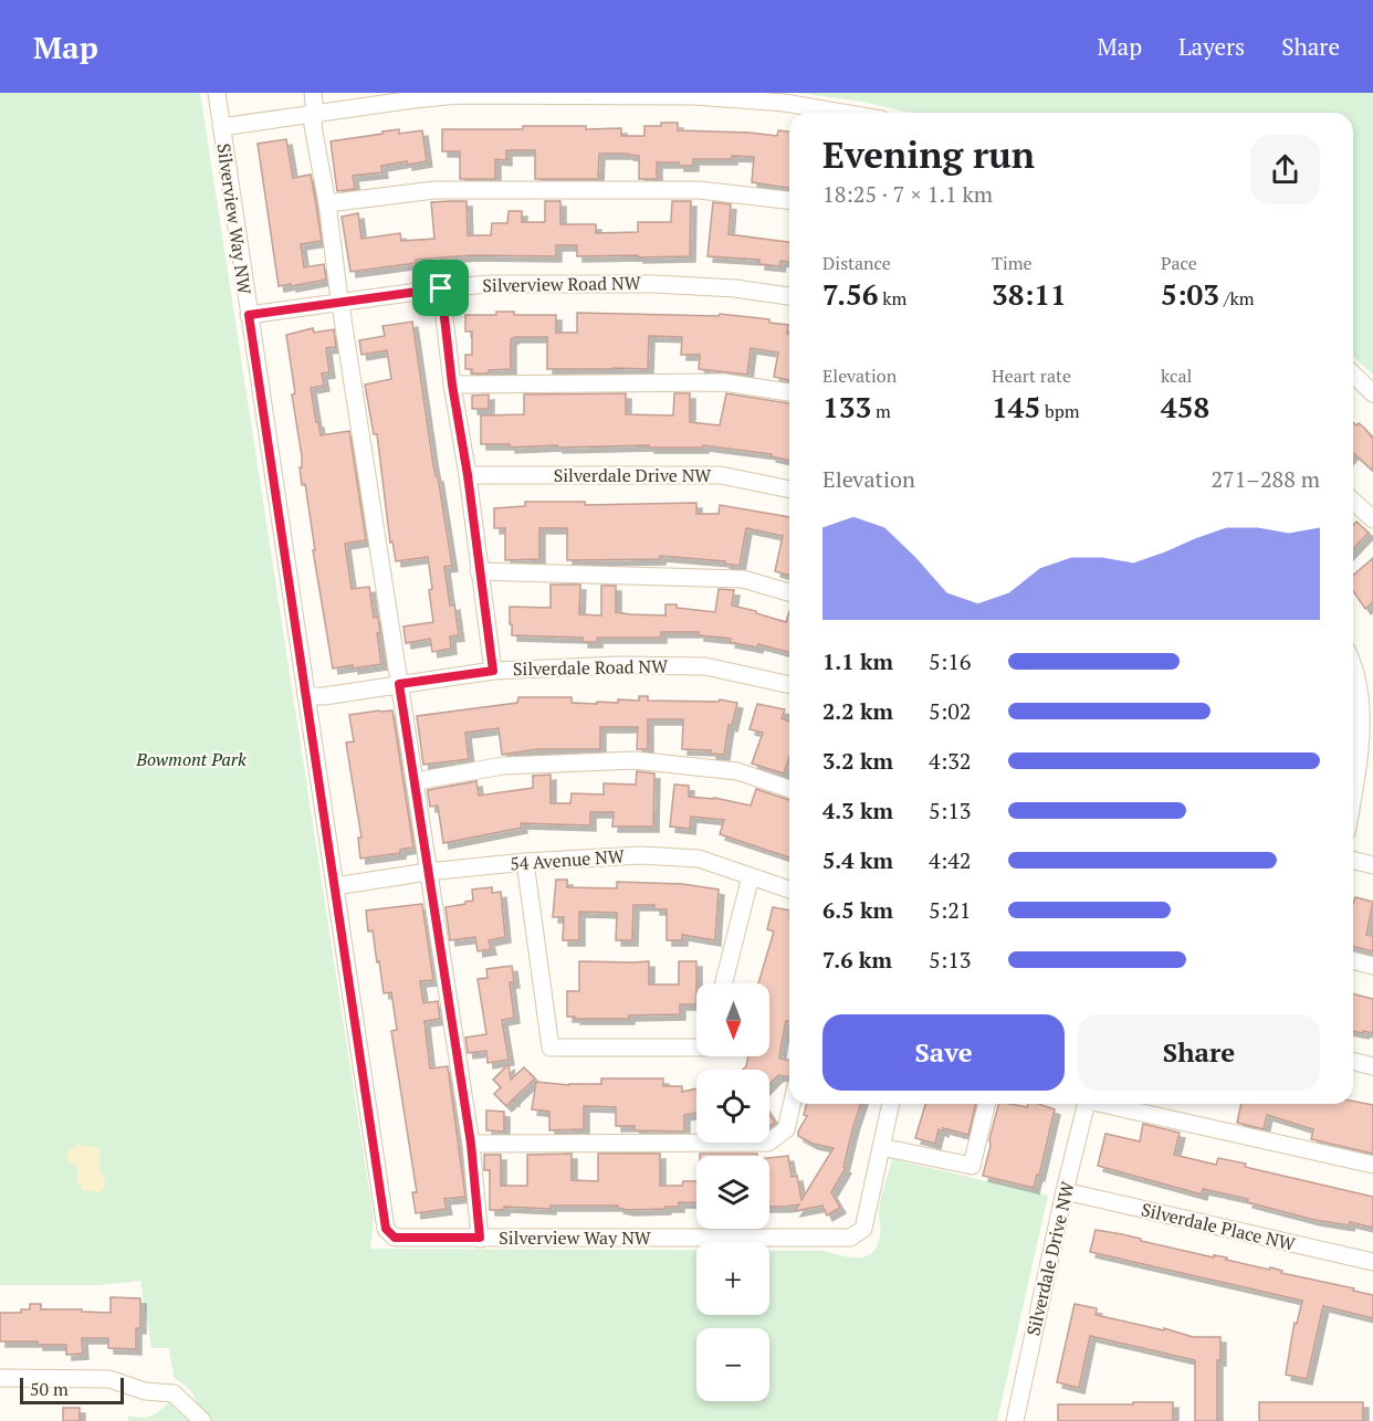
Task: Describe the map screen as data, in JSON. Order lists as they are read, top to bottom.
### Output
{
  "streets": {
    "street": [
      "Silverview Way NW",
      "Silverview Road NW",
      "Silverdale Drive NW",
      "Silverdale Road NW",
      "54 Avenue NW",
      "Silverdale Place NW"
    ]
  },
  "crossings": [
    ["Silverview Way NW", "Silverview Road NW"],
    ["Silverview Way NW", "Silverdale Road NW"],
    ["Silverview Way NW", "54 Avenue NW"],
    ["Silverdale Drive NW", "Silverdale Place NW"]
  ],
  "parks": ["Bowmont Park"],
  "scale_bar": "50 m",
  "north": "bottom",
  "page": {
    "header": "Map",
    "nav": ["Map", "Layers", "Share"],
    "heading": ["Evening run", "18:25 · 7 × 1.1 km"],
    "stats": [
      ["Distance", "7.56 km"],
      ["Time", "38:11"],
      ["Pace", "5:03 /km"],
      ["Elevation", "133 m"],
      ["Heart rate", "145 bpm"],
      ["kcal", "458"]
    ],
    "chart": ["Elevation", "271–288 m"],
    "list": [
      {
        "name": "1.1 km",
        "note": "5:16"
      },
      {
        "name": "2.2 km",
        "note": "5:02"
      },
      {
        "name": "3.2 km",
        "note": "4:32"
      },
      {
        "name": "4.3 km",
        "note": "5:13"
      },
      {
        "name": "5.4 km",
        "note": "4:42"
      },
      {
        "name": "6.5 km",
        "note": "5:21"
      },
      {
        "name": "7.6 km",
        "note": "5:13"
      }
    ],
    "map_buttons": ["+", "−"],
    "buttons": ["Save", "Share"],
    "scale": "50 m"
  }
}
